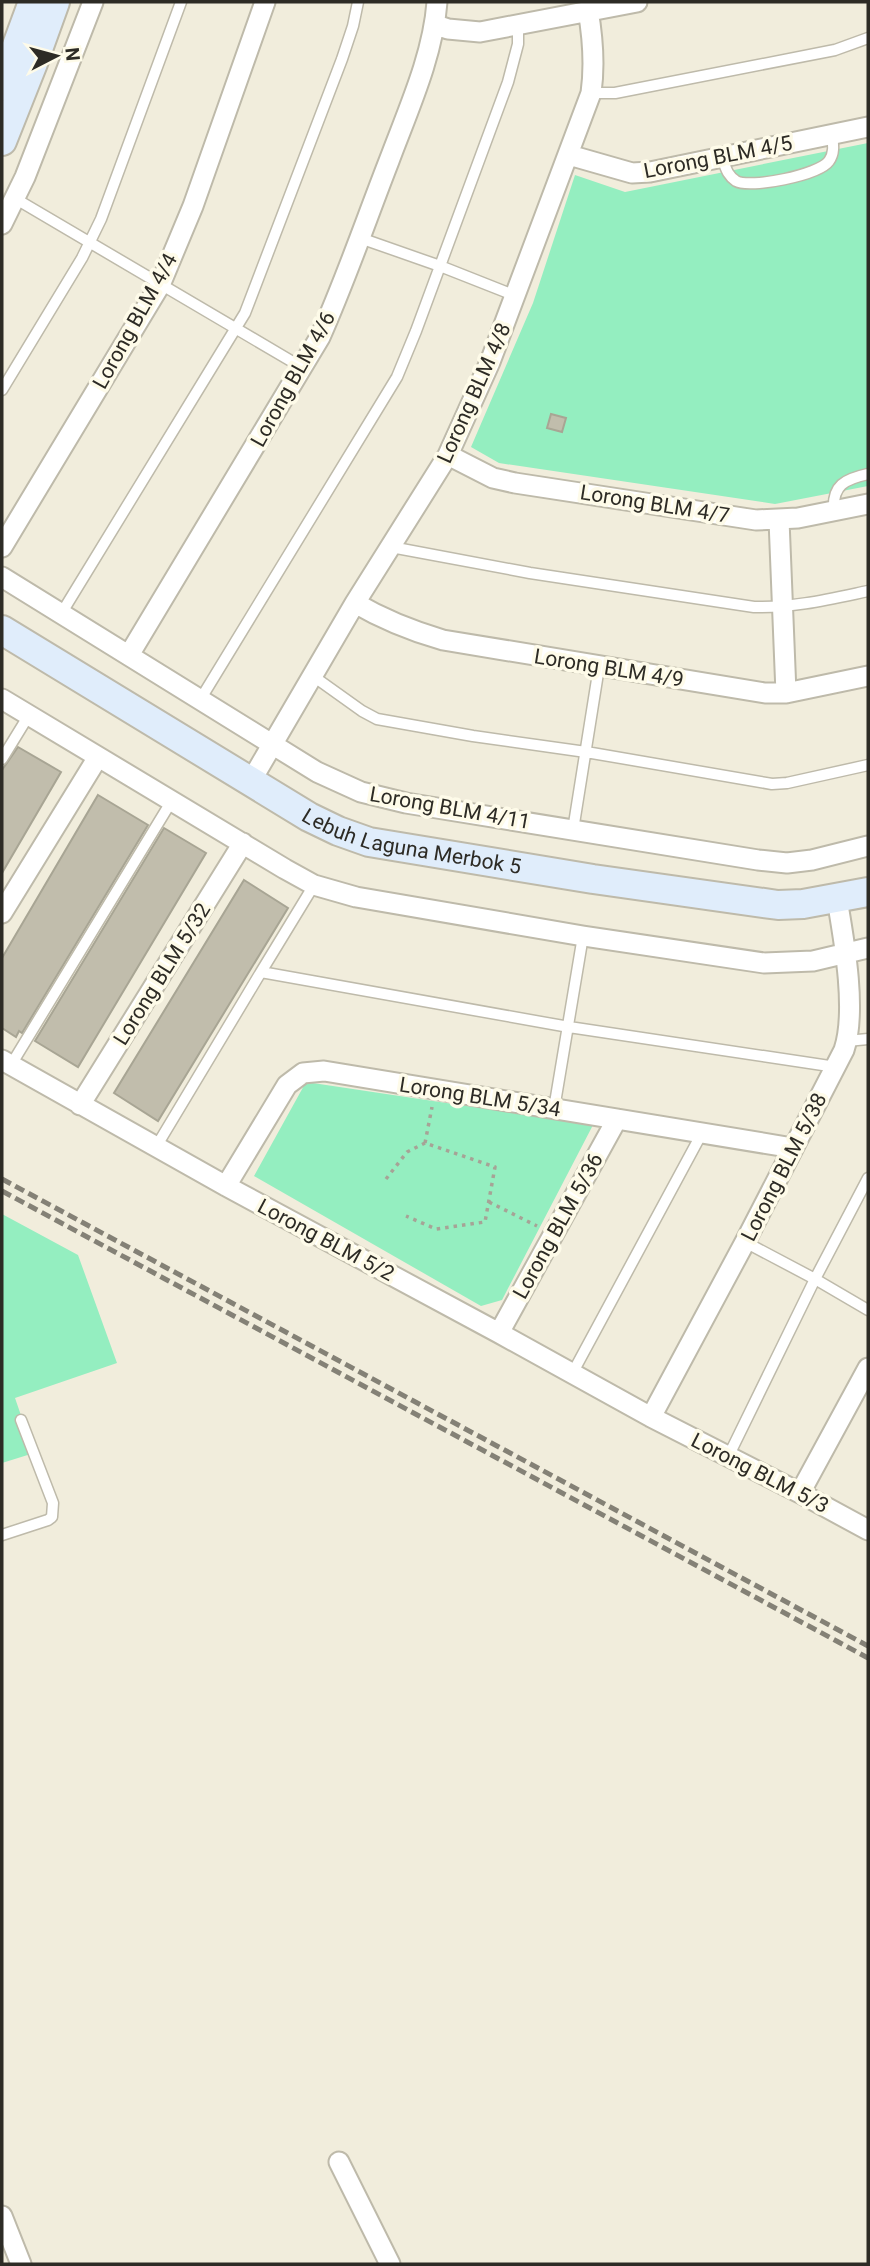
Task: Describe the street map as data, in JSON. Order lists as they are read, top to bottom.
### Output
{
  "streets": {
    "street": [
      "Lorong BLM 4/5",
      "Lorong BLM 4/4",
      "Lorong BLM 4/6",
      "Lorong BLM 4/8",
      "Lorong BLM 4/7",
      "Lorong BLM 4/9",
      "Lorong BLM 4/11",
      "Lebuh Laguna Merbok 5",
      "Lorong BLM 5/32",
      "Lorong BLM 5/34",
      "Lorong BLM 5/38",
      "Lorong BLM 5/36",
      "Lorong BLM 5/2",
      "Lorong BLM 5/3"
    ]
  },
  "crossings": [
    ["Lorong BLM 4/5", "Lorong BLM 4/8"],
    ["Lorong BLM 4/6", "Lorong BLM 4/11"],
    ["Lorong BLM 4/8", "Lorong BLM 4/7"],
    ["Lorong BLM 4/8", "Lorong BLM 4/9"],
    ["Lorong BLM 4/8", "Lorong BLM 4/11"],
    ["Lorong BLM 4/8", "Lebuh Laguna Merbok 5"],
    ["Lebuh Laguna Merbok 5", "Lorong BLM 5/38"],
    ["Lorong BLM 5/32", "Lorong BLM 5/2"],
    ["Lorong BLM 5/34", "Lorong BLM 5/38"],
    ["Lorong BLM 5/34", "Lorong BLM 5/36"],
    ["Lorong BLM 5/34", "Lorong BLM 5/2"],
    ["Lorong BLM 5/38", "Lorong BLM 5/2"],
    ["Lorong BLM 5/38", "Lorong BLM 5/3"],
    ["Lorong BLM 5/36", "Lorong BLM 5/2"],
    ["Lorong BLM 5/2", "Lorong BLM 5/3"]
  ],
  "north": "right"
}
